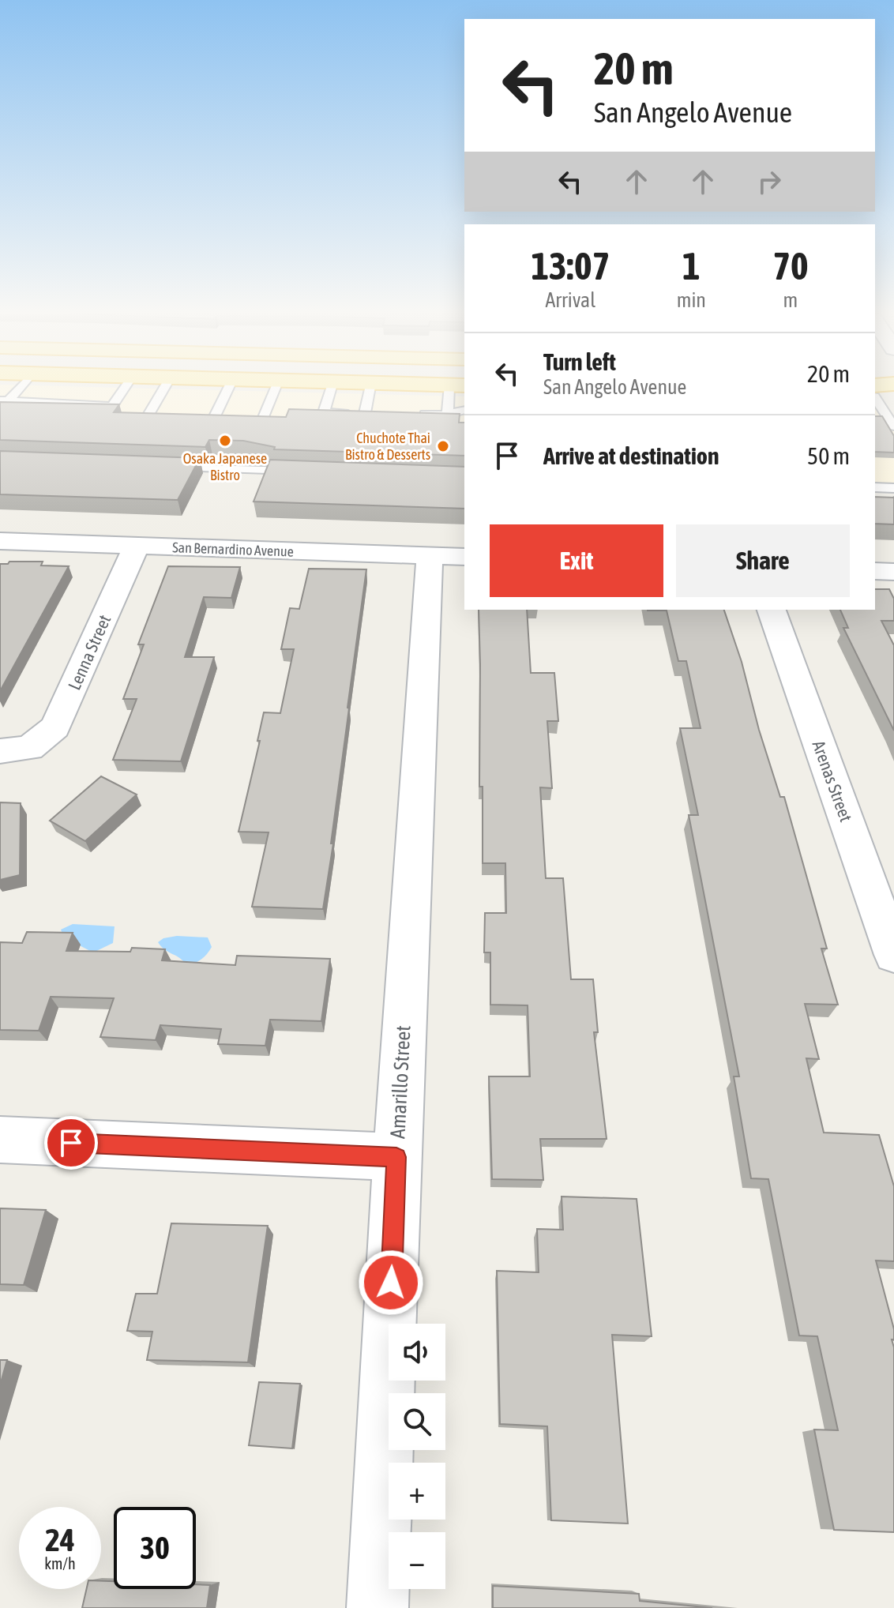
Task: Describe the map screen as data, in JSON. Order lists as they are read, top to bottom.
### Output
{
  "streets": {
    "street": [
      "San Bernardino Avenue",
      "Lenna Street",
      "Arenas Street",
      "Amarillo Street"
    ]
  },
  "crossings": [
    ["San Bernardino Avenue", "Lenna Street"],
    ["San Bernardino Avenue", "Amarillo Street"]
  ],
  "places": ["Osaka Japanese Bistro", "Chuchote Thai Bistro & Desserts"],
  "page": {
    "turn": ["20 m", "San Angelo Avenue"],
    "eta": [
      "13:07",
      "Arrival",
      "1",
      "min",
      "70",
      "m"
    ],
    "list": [
      {
        "name": "Turn left",
        "note": "San Angelo Avenue",
        "value": "20 m"
      },
      {
        "name": "Arrive at destination",
        "value": "50 m"
      }
    ],
    "buttons": ["Exit", "Share"],
    "map_buttons": ["+", "−"],
    "speed": "24 km/h",
    "limit": "30"
  }
}
